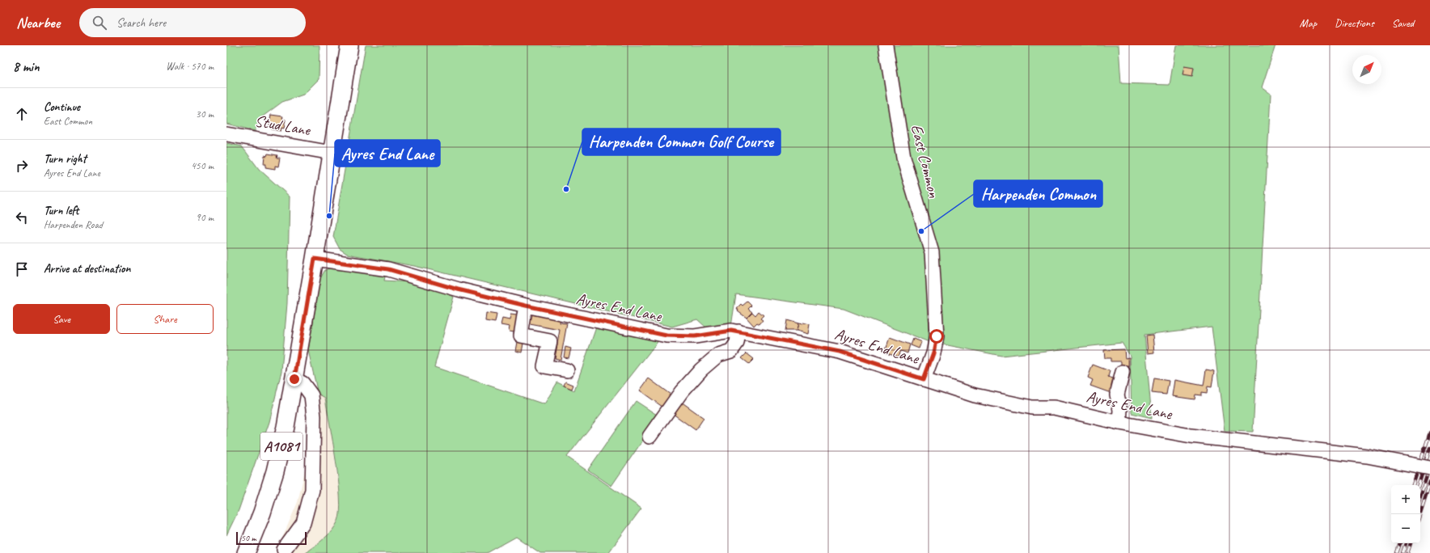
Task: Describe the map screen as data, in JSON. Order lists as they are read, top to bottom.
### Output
{
  "streets": {
    "main road": ["A1081"],
    "street": ["Stud Lane", "East Common", "Ayres End Lane"]
  },
  "crossings": [
    ["Stud Lane", "A1081"],
    ["East Common", "Ayres End Lane"],
    ["Ayres End Lane", "A1081"]
  ],
  "places": ["Harpenden Common Golf Course", "Ayres End Lane", "Harpenden Common"],
  "scale_bar": "50 m",
  "north": "top right",
  "page": {
    "header": "Nearbee",
    "search": "Search here",
    "nav": ["Map", "Directions", "Saved"],
    "heading": ["8 min", "Walk · 570 m"],
    "list": [
      ["Continue", "East Common", "30 m"],
      ["Turn right", "Ayres End Lane", "450 m"],
      ["Turn left", "Harpenden Road", "90 m"],
      "Arrive at destination"
    ],
    "buttons": ["Save", "Share"],
    "map_buttons": ["+", "−"],
    "scale": "50 m"
  }
}
